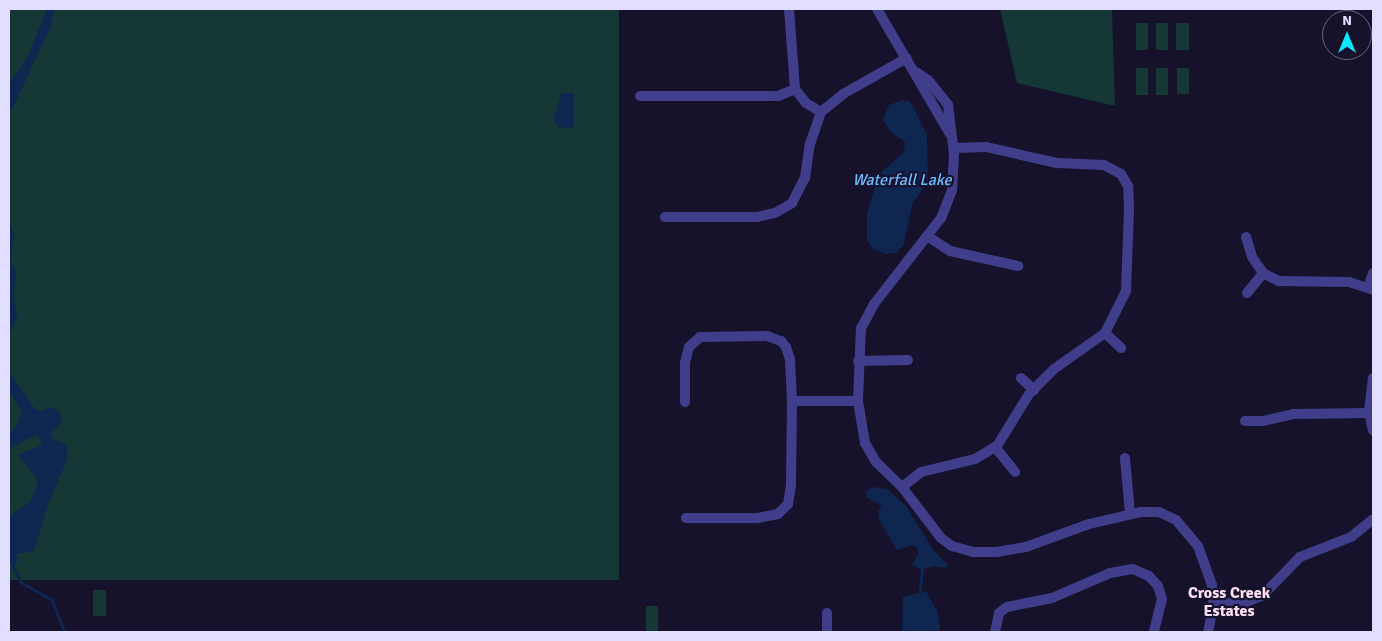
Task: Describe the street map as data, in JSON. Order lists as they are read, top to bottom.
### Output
{
  "districts": ["Cross Creek Estates"],
  "water": ["Waterfall Lake"],
  "north": "top"
}
